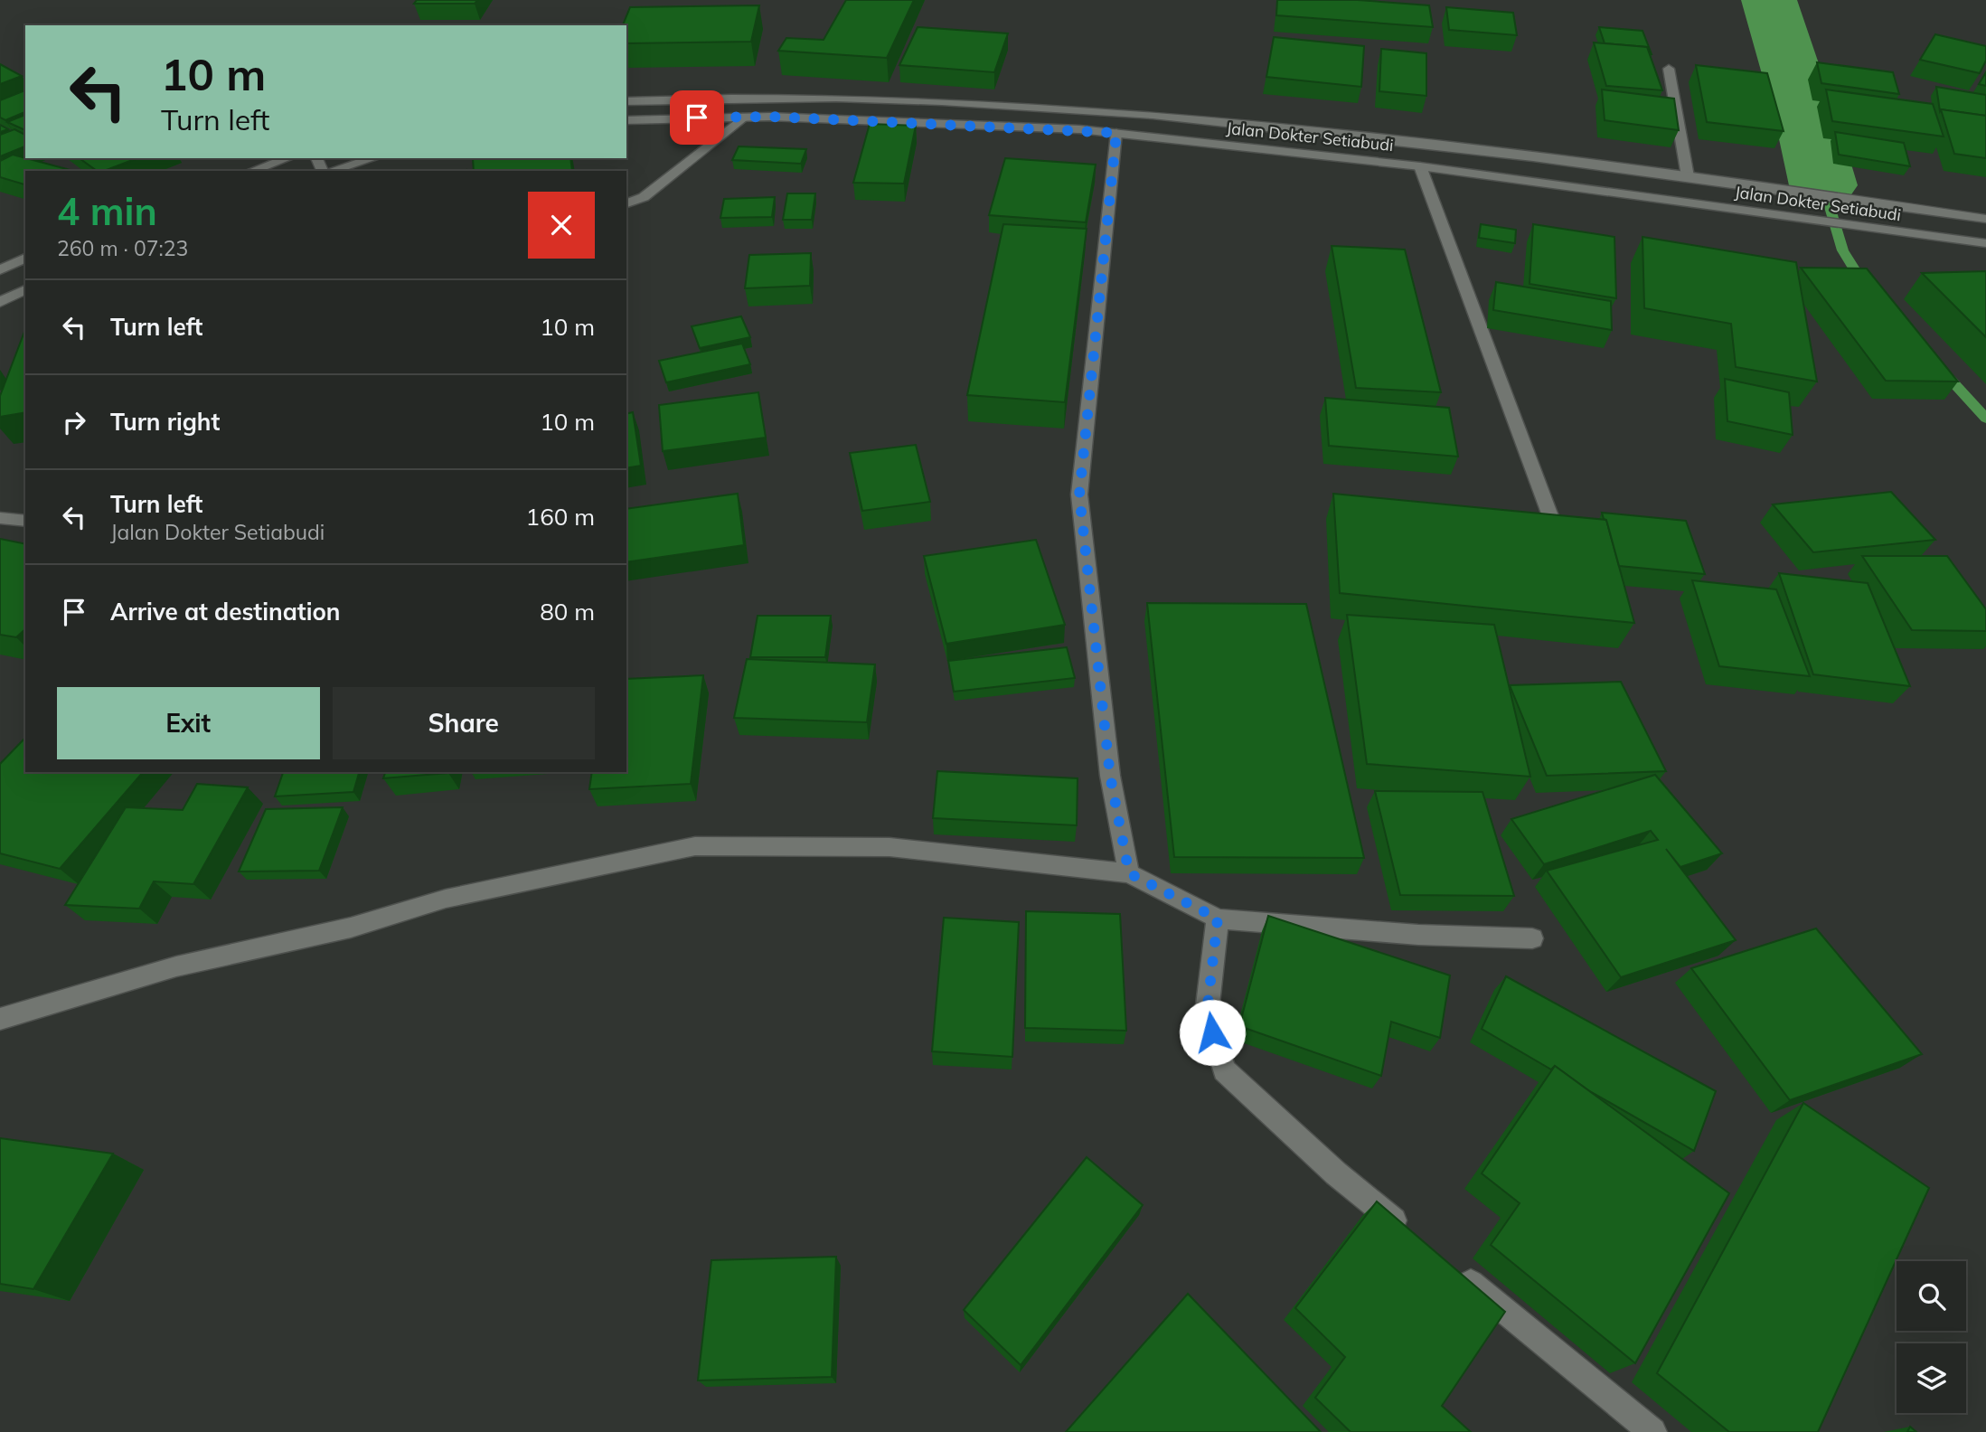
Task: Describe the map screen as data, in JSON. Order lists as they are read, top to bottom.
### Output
{
  "streets": {
    "street": ["Jalan Dokter Setiabudi"]
  },
  "page": {
    "turn": ["10 m", "Turn left"],
    "heading": ["4 min", "260 m · 07:23"],
    "list": [
      {
        "name": "Turn left",
        "value": "10 m"
      },
      {
        "name": "Turn right",
        "value": "10 m"
      },
      {
        "name": "Turn left",
        "note": "Jalan Dokter Setiabudi",
        "value": "160 m"
      },
      {
        "name": "Arrive at destination",
        "value": "80 m"
      }
    ],
    "buttons": ["Exit", "Share"]
  }
}
